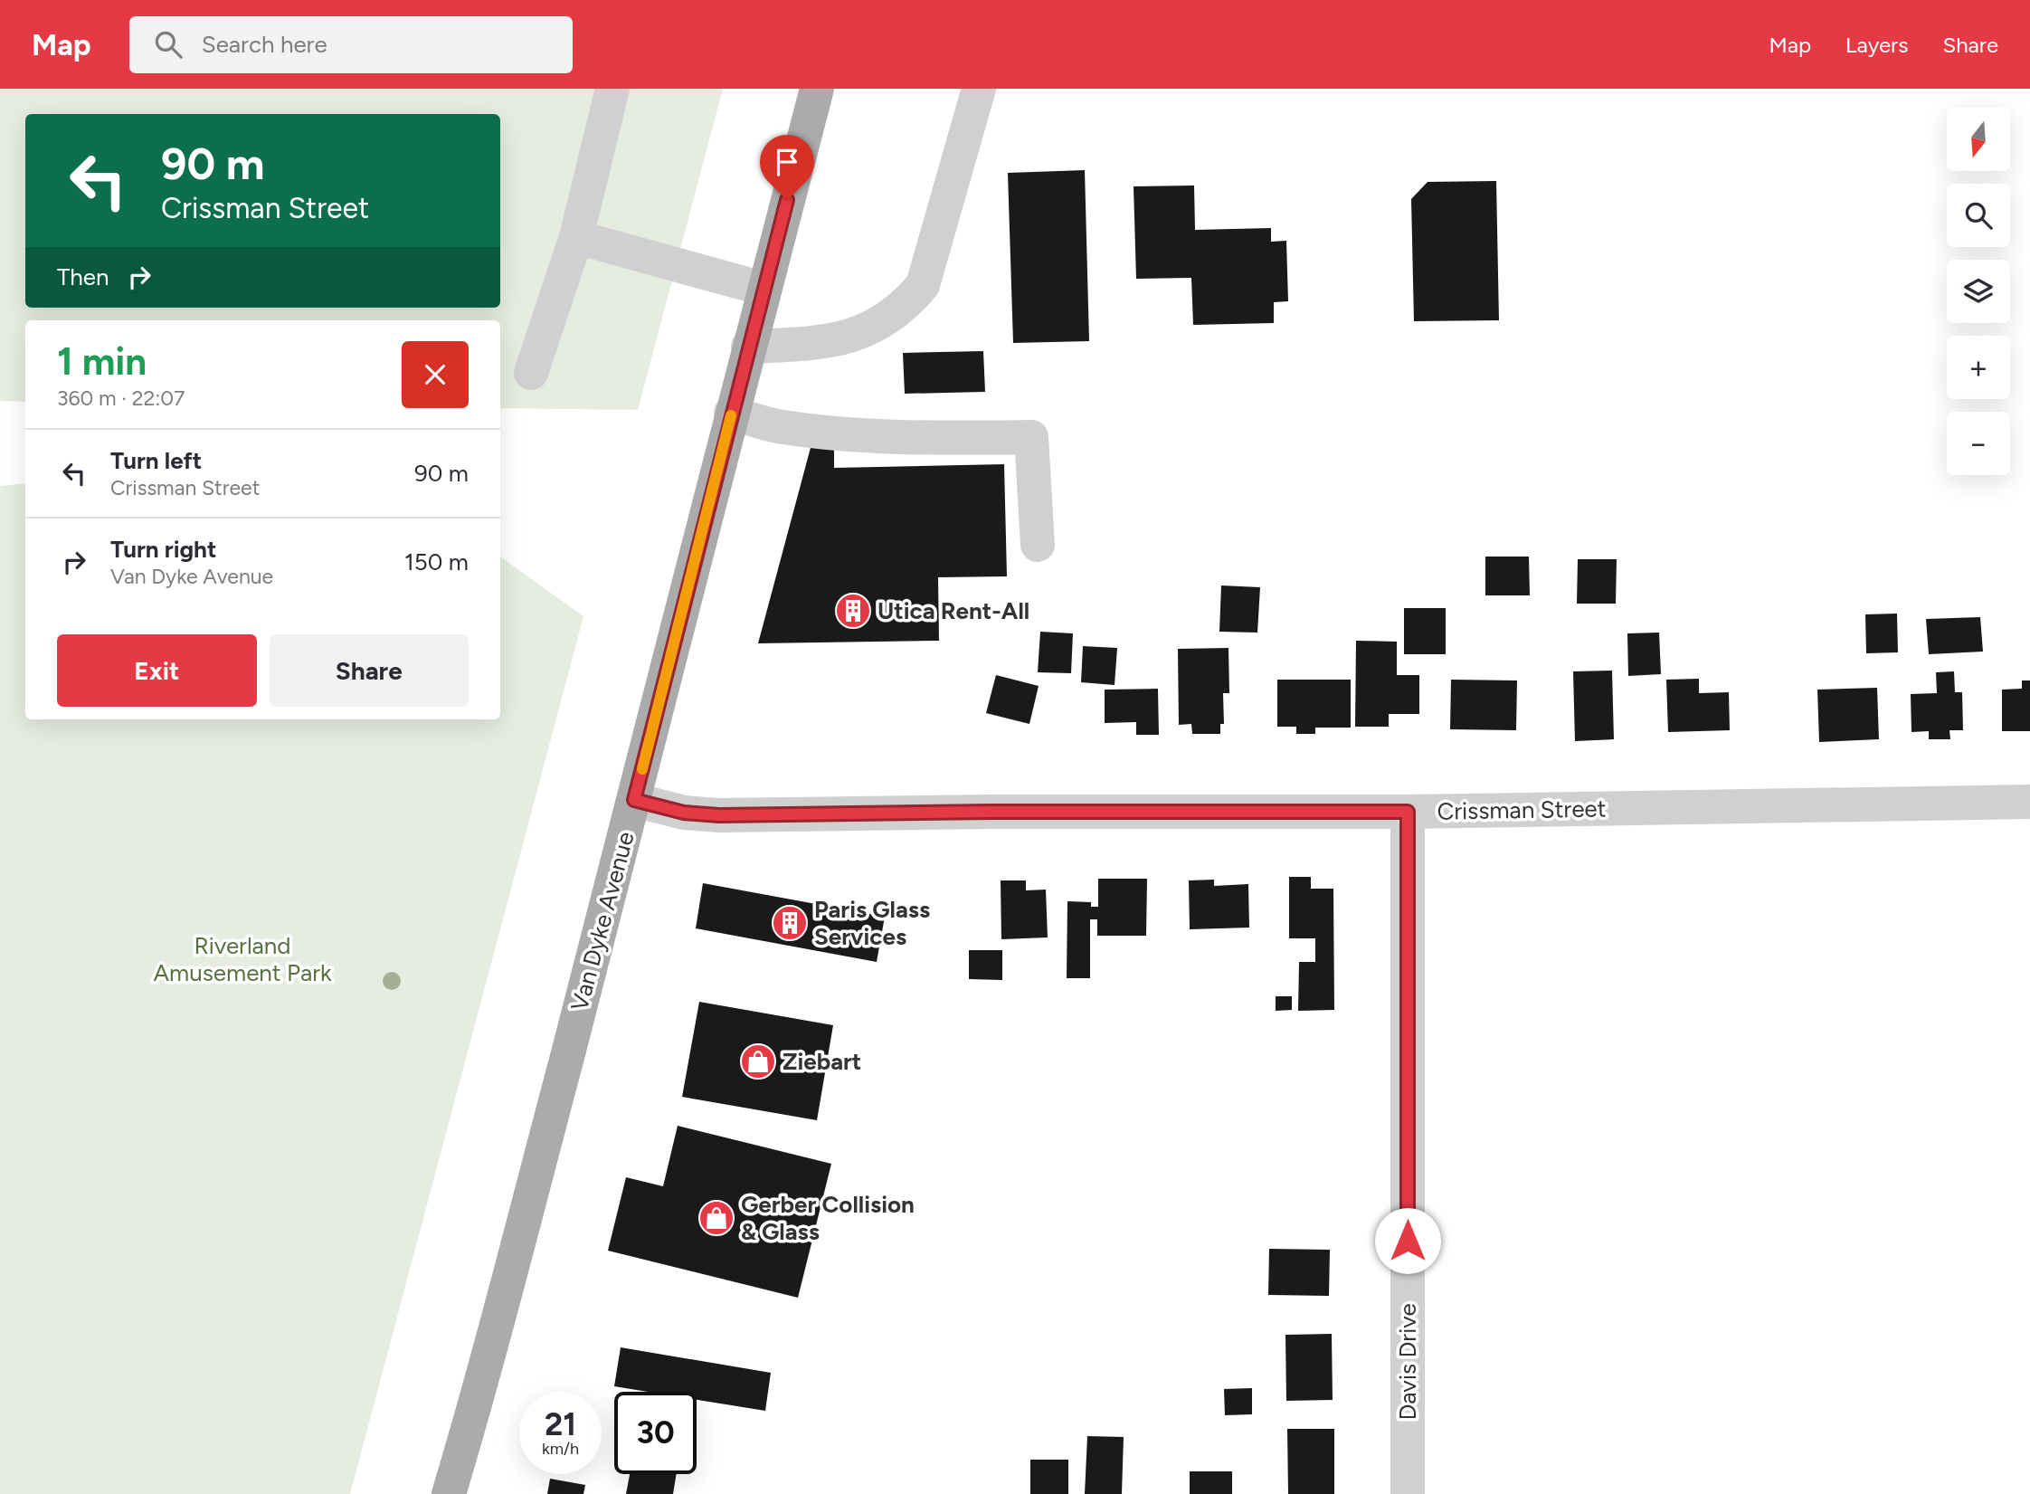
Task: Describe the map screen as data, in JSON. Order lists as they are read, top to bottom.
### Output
{
  "streets": {
    "main road": ["Van Dyke Avenue"],
    "street": ["Crissman Street", "Davis Drive"]
  },
  "crossings": [
    ["Crissman Street", "Van Dyke Avenue"],
    ["Crissman Street", "Davis Drive"]
  ],
  "parks": ["Riverland Amusement Park"],
  "places": {
    "building": ["Utica Rent-All", "Paris Glass Services"],
    "shop": ["Ziebart", "Gerber Collision & Glass"]
  },
  "north": "bottom",
  "page": {
    "header": "Map",
    "search": "Search here",
    "nav": ["Map", "Layers", "Share"],
    "map_buttons": ["+", "−"],
    "turn": ["90 m", "Crissman Street"],
    "then": "Then",
    "heading": ["1 min", "360 m · 22:07"],
    "list": [
      {
        "name": "Turn left",
        "note": "Crissman Street",
        "value": "90 m"
      },
      {
        "name": "Turn right",
        "note": "Van Dyke Avenue",
        "value": "150 m"
      }
    ],
    "buttons": ["Exit", "Share"],
    "speed": "21 km/h",
    "limit": "30"
  }
}
